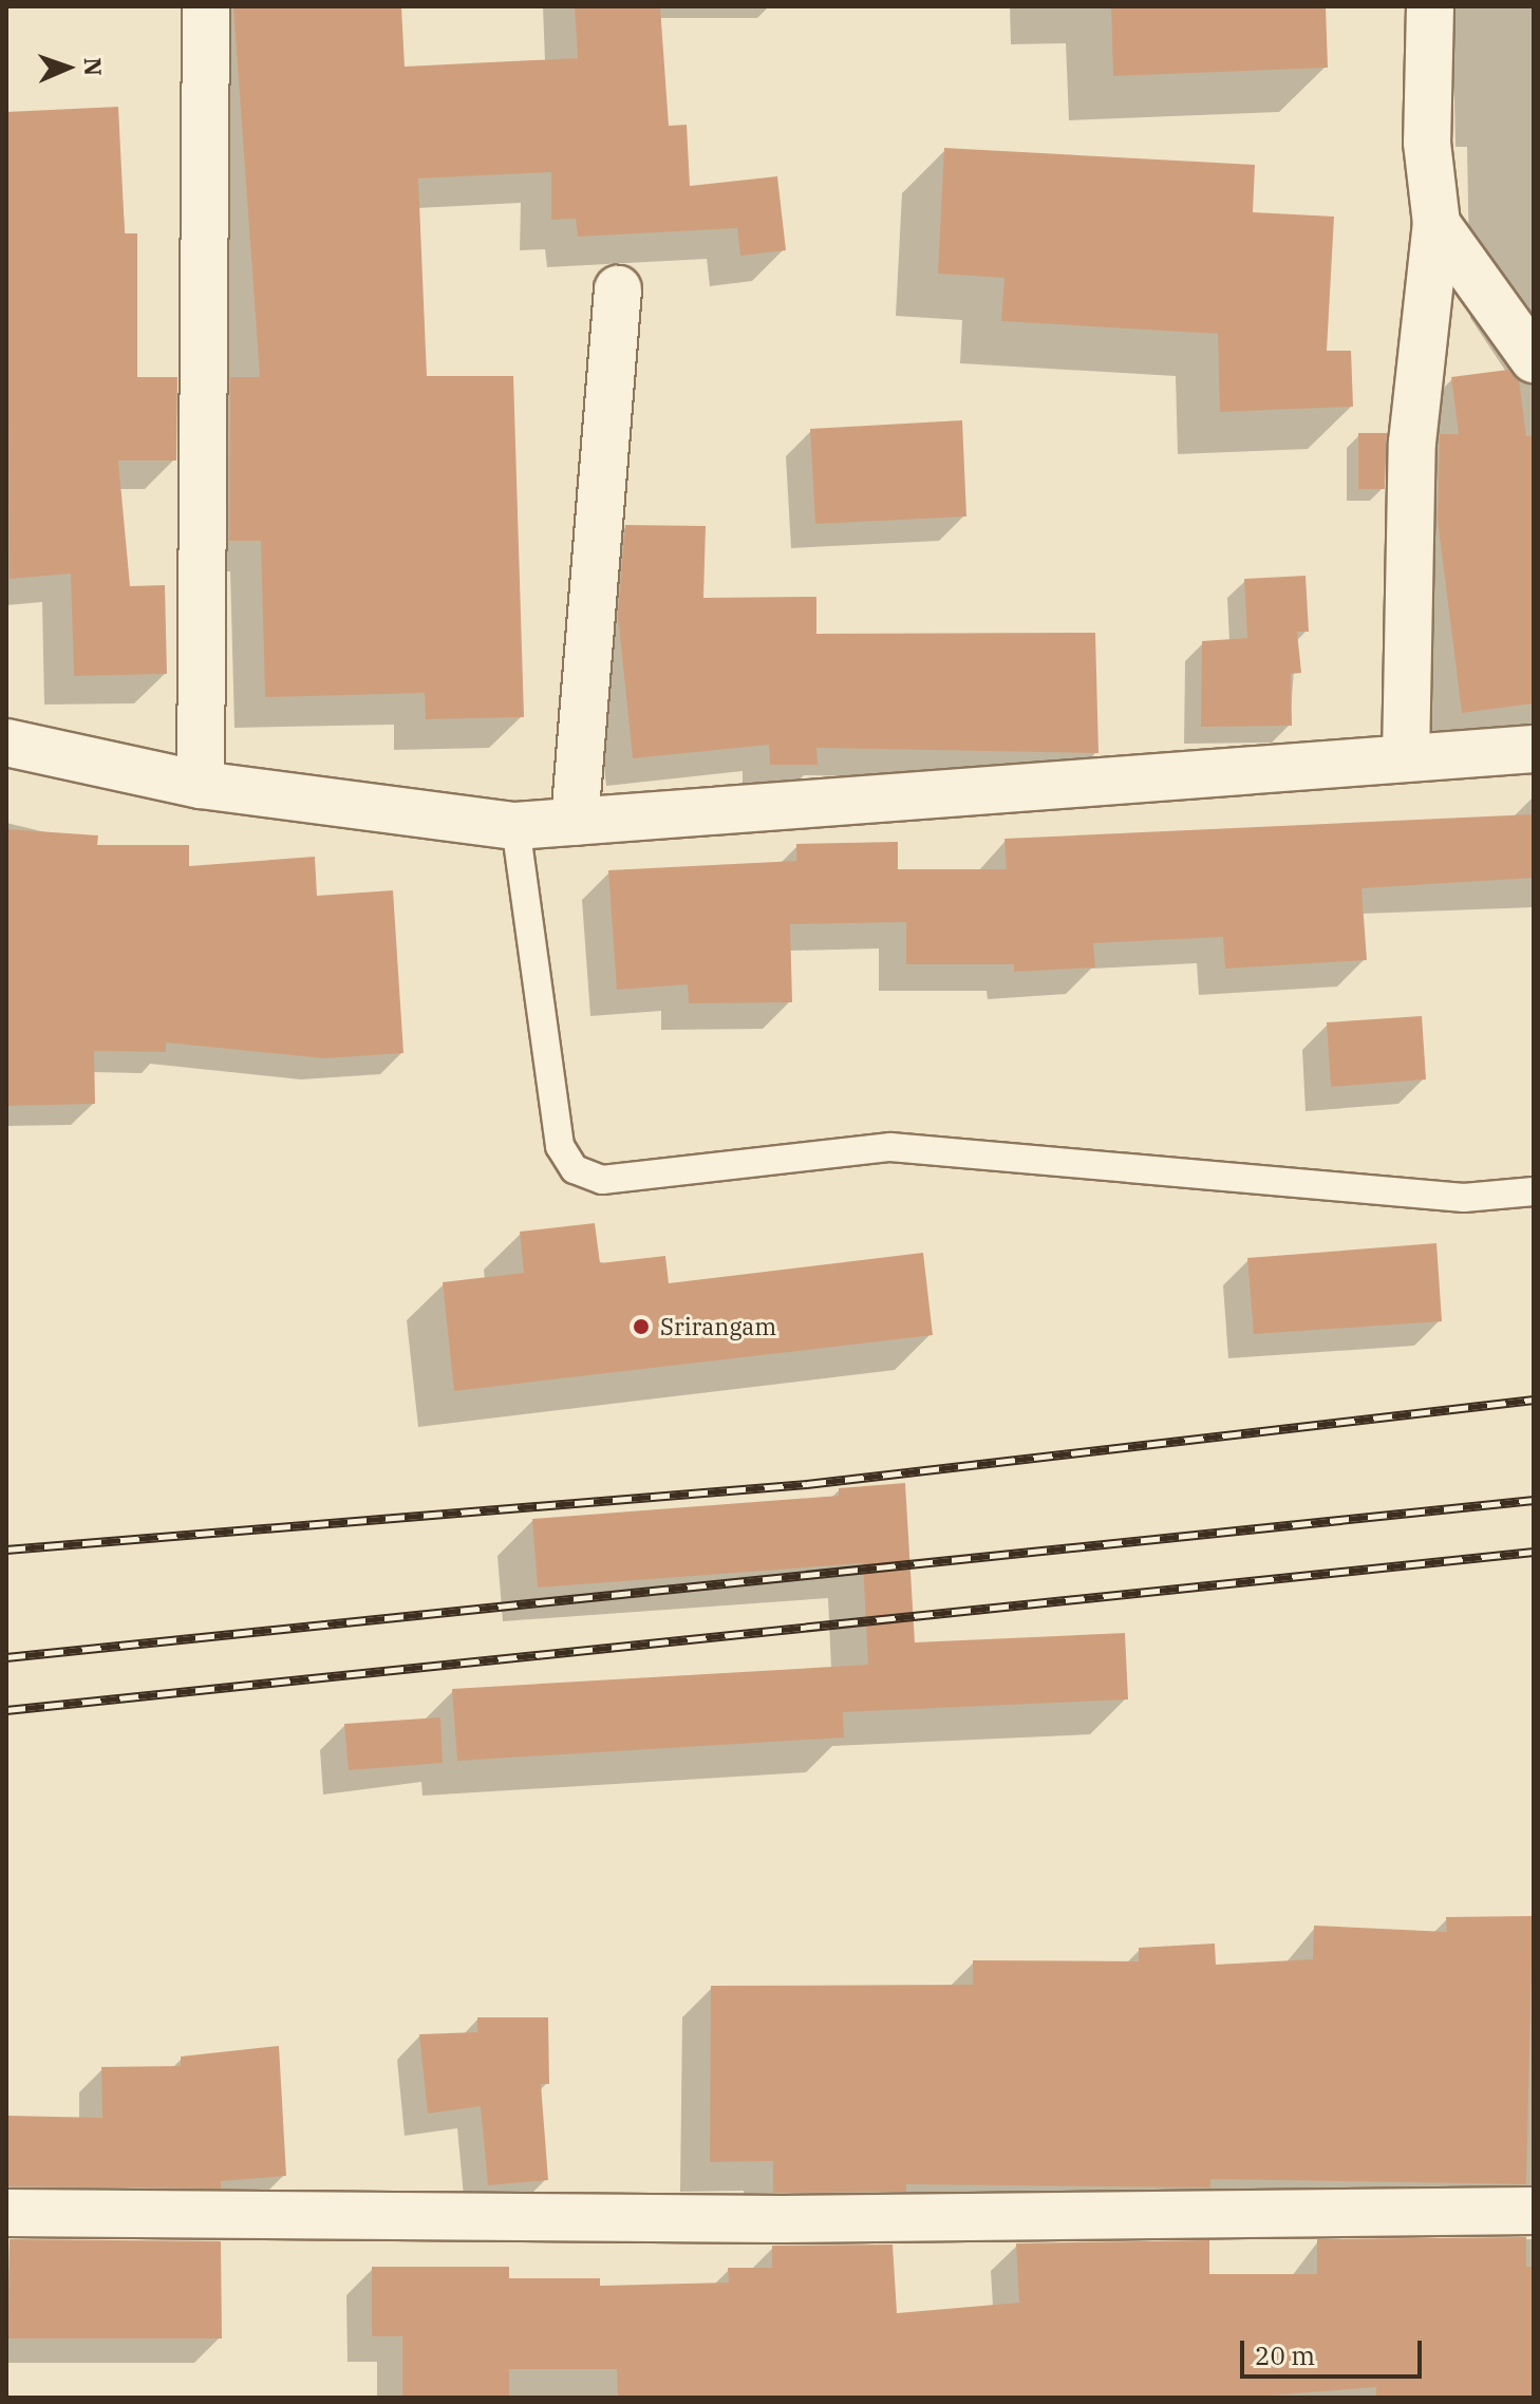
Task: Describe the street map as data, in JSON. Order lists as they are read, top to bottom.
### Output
{
  "places": ["Srirangam"],
  "scale_bar": "20 m",
  "north": "right"
}
